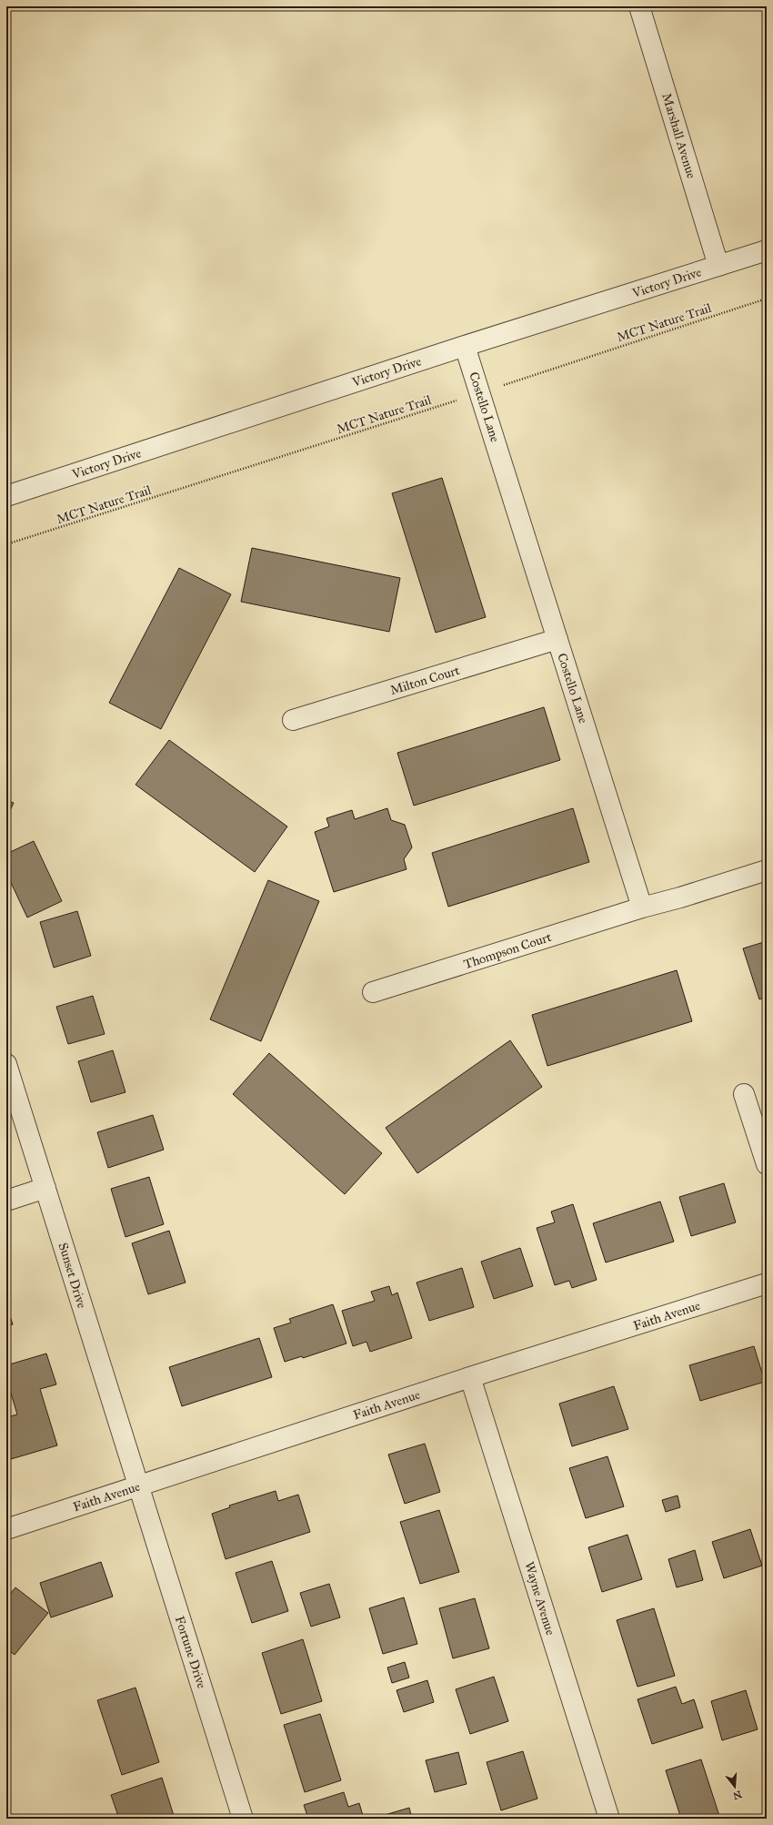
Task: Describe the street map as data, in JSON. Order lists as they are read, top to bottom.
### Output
{
  "streets": {
    "street": [
      "Marshall Avenue",
      "Victory Drive",
      "Costello Lane",
      "Milton Court",
      "Thompson Court",
      "Sunset Drive",
      "Faith Avenue",
      "Wayne Avenue",
      "Fortune Drive"
    ],
    "path": ["MCT Nature Trail"]
  },
  "crossings": [
    ["Marshall Avenue", "Victory Drive"],
    ["Victory Drive", "Costello Lane"],
    ["MCT Nature Trail", "Costello Lane"],
    ["Costello Lane", "Milton Court"],
    ["Costello Lane", "Thompson Court"],
    ["Sunset Drive", "Faith Avenue"],
    ["Sunset Drive", "Fortune Drive"],
    ["Faith Avenue", "Wayne Avenue"],
    ["Faith Avenue", "Fortune Drive"]
  ],
  "north": "bottom"
}
